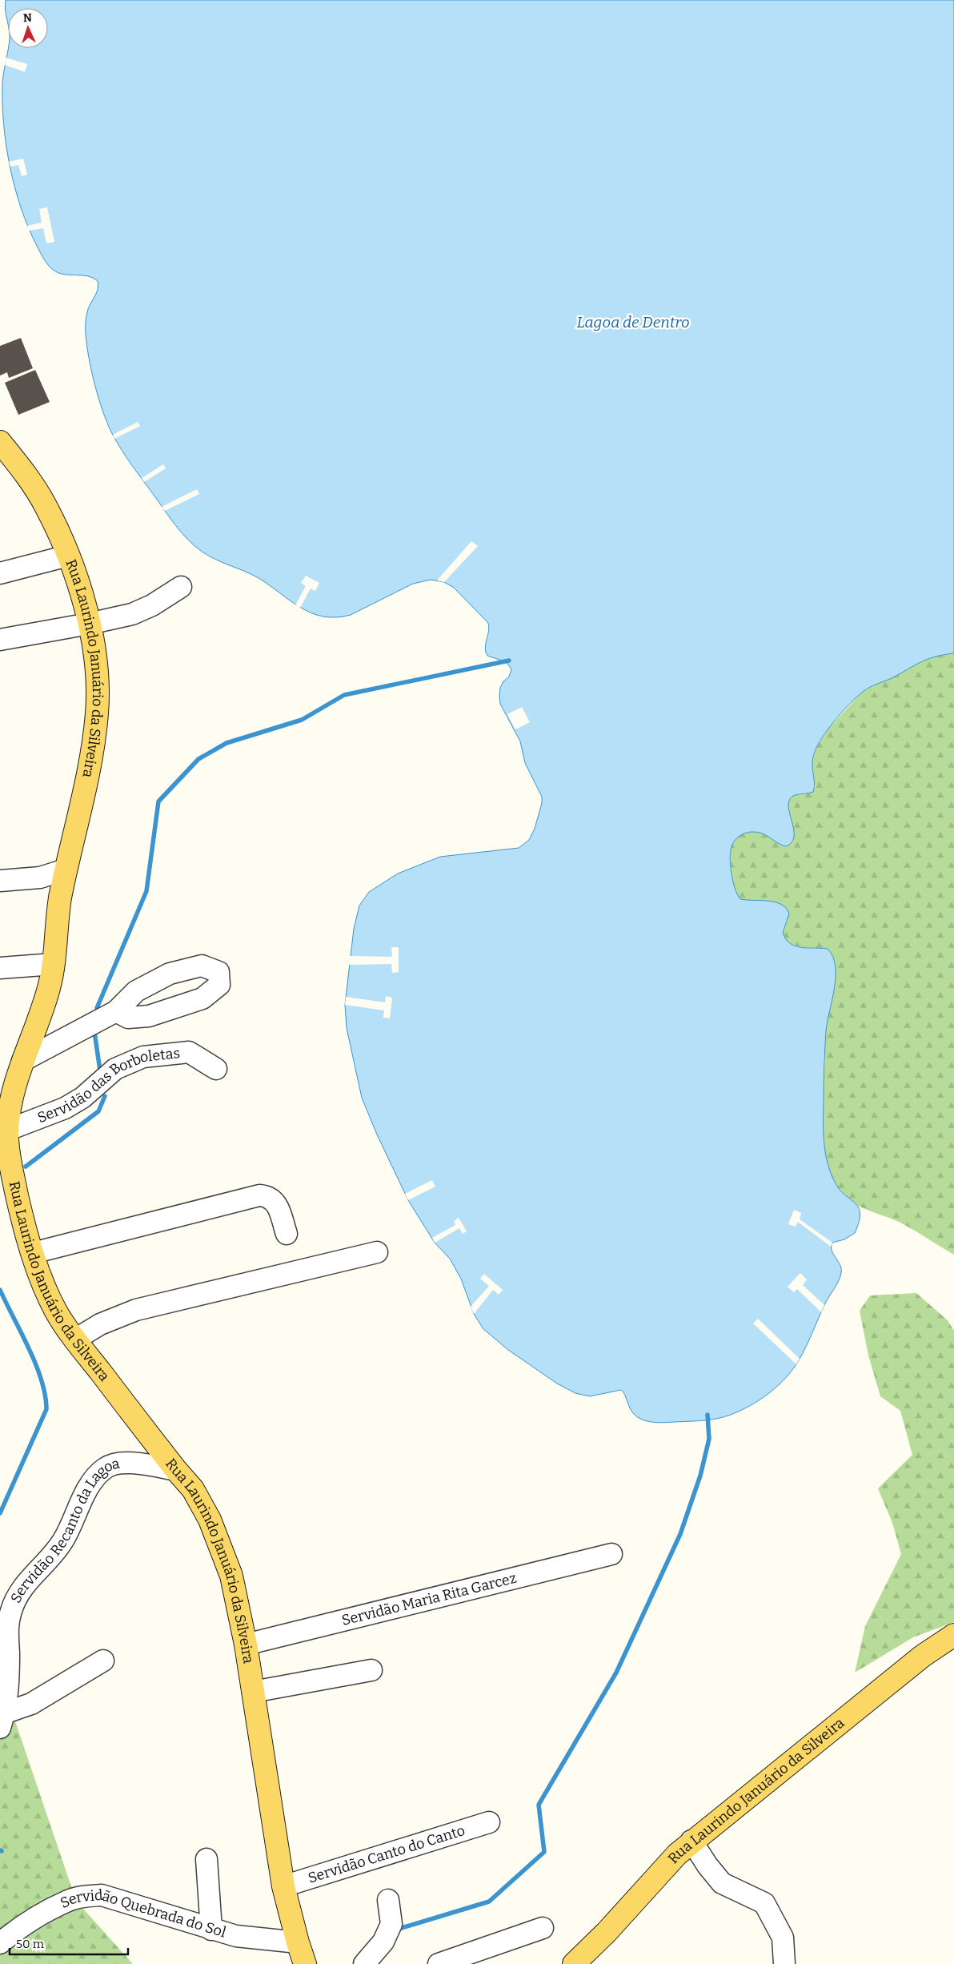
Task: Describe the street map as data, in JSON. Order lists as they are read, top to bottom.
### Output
{
  "streets": {
    "main road": ["Rua Laurindo Januário da Silveira"],
    "street": [
      "Servidão das Borboletas",
      "Servidão Recanto da Lagoa",
      "Servidão Maria Rita Garcez",
      "Servidão Canto do Canto",
      "Servidão Quebrada do Sol"
    ]
  },
  "crossings": [
    ["Rua Laurindo Januário da Silveira", "Servidão das Borboletas"],
    ["Rua Laurindo Januário da Silveira", "Servidão Recanto da Lagoa"],
    ["Rua Laurindo Januário da Silveira", "Servidão Maria Rita Garcez"],
    ["Rua Laurindo Januário da Silveira", "Servidão Canto do Canto"],
    ["Rua Laurindo Januário da Silveira", "Servidão Quebrada do Sol"]
  ],
  "water": ["Lagoa de Dentro"],
  "scale_bar": "50 m",
  "north": "top"
}
